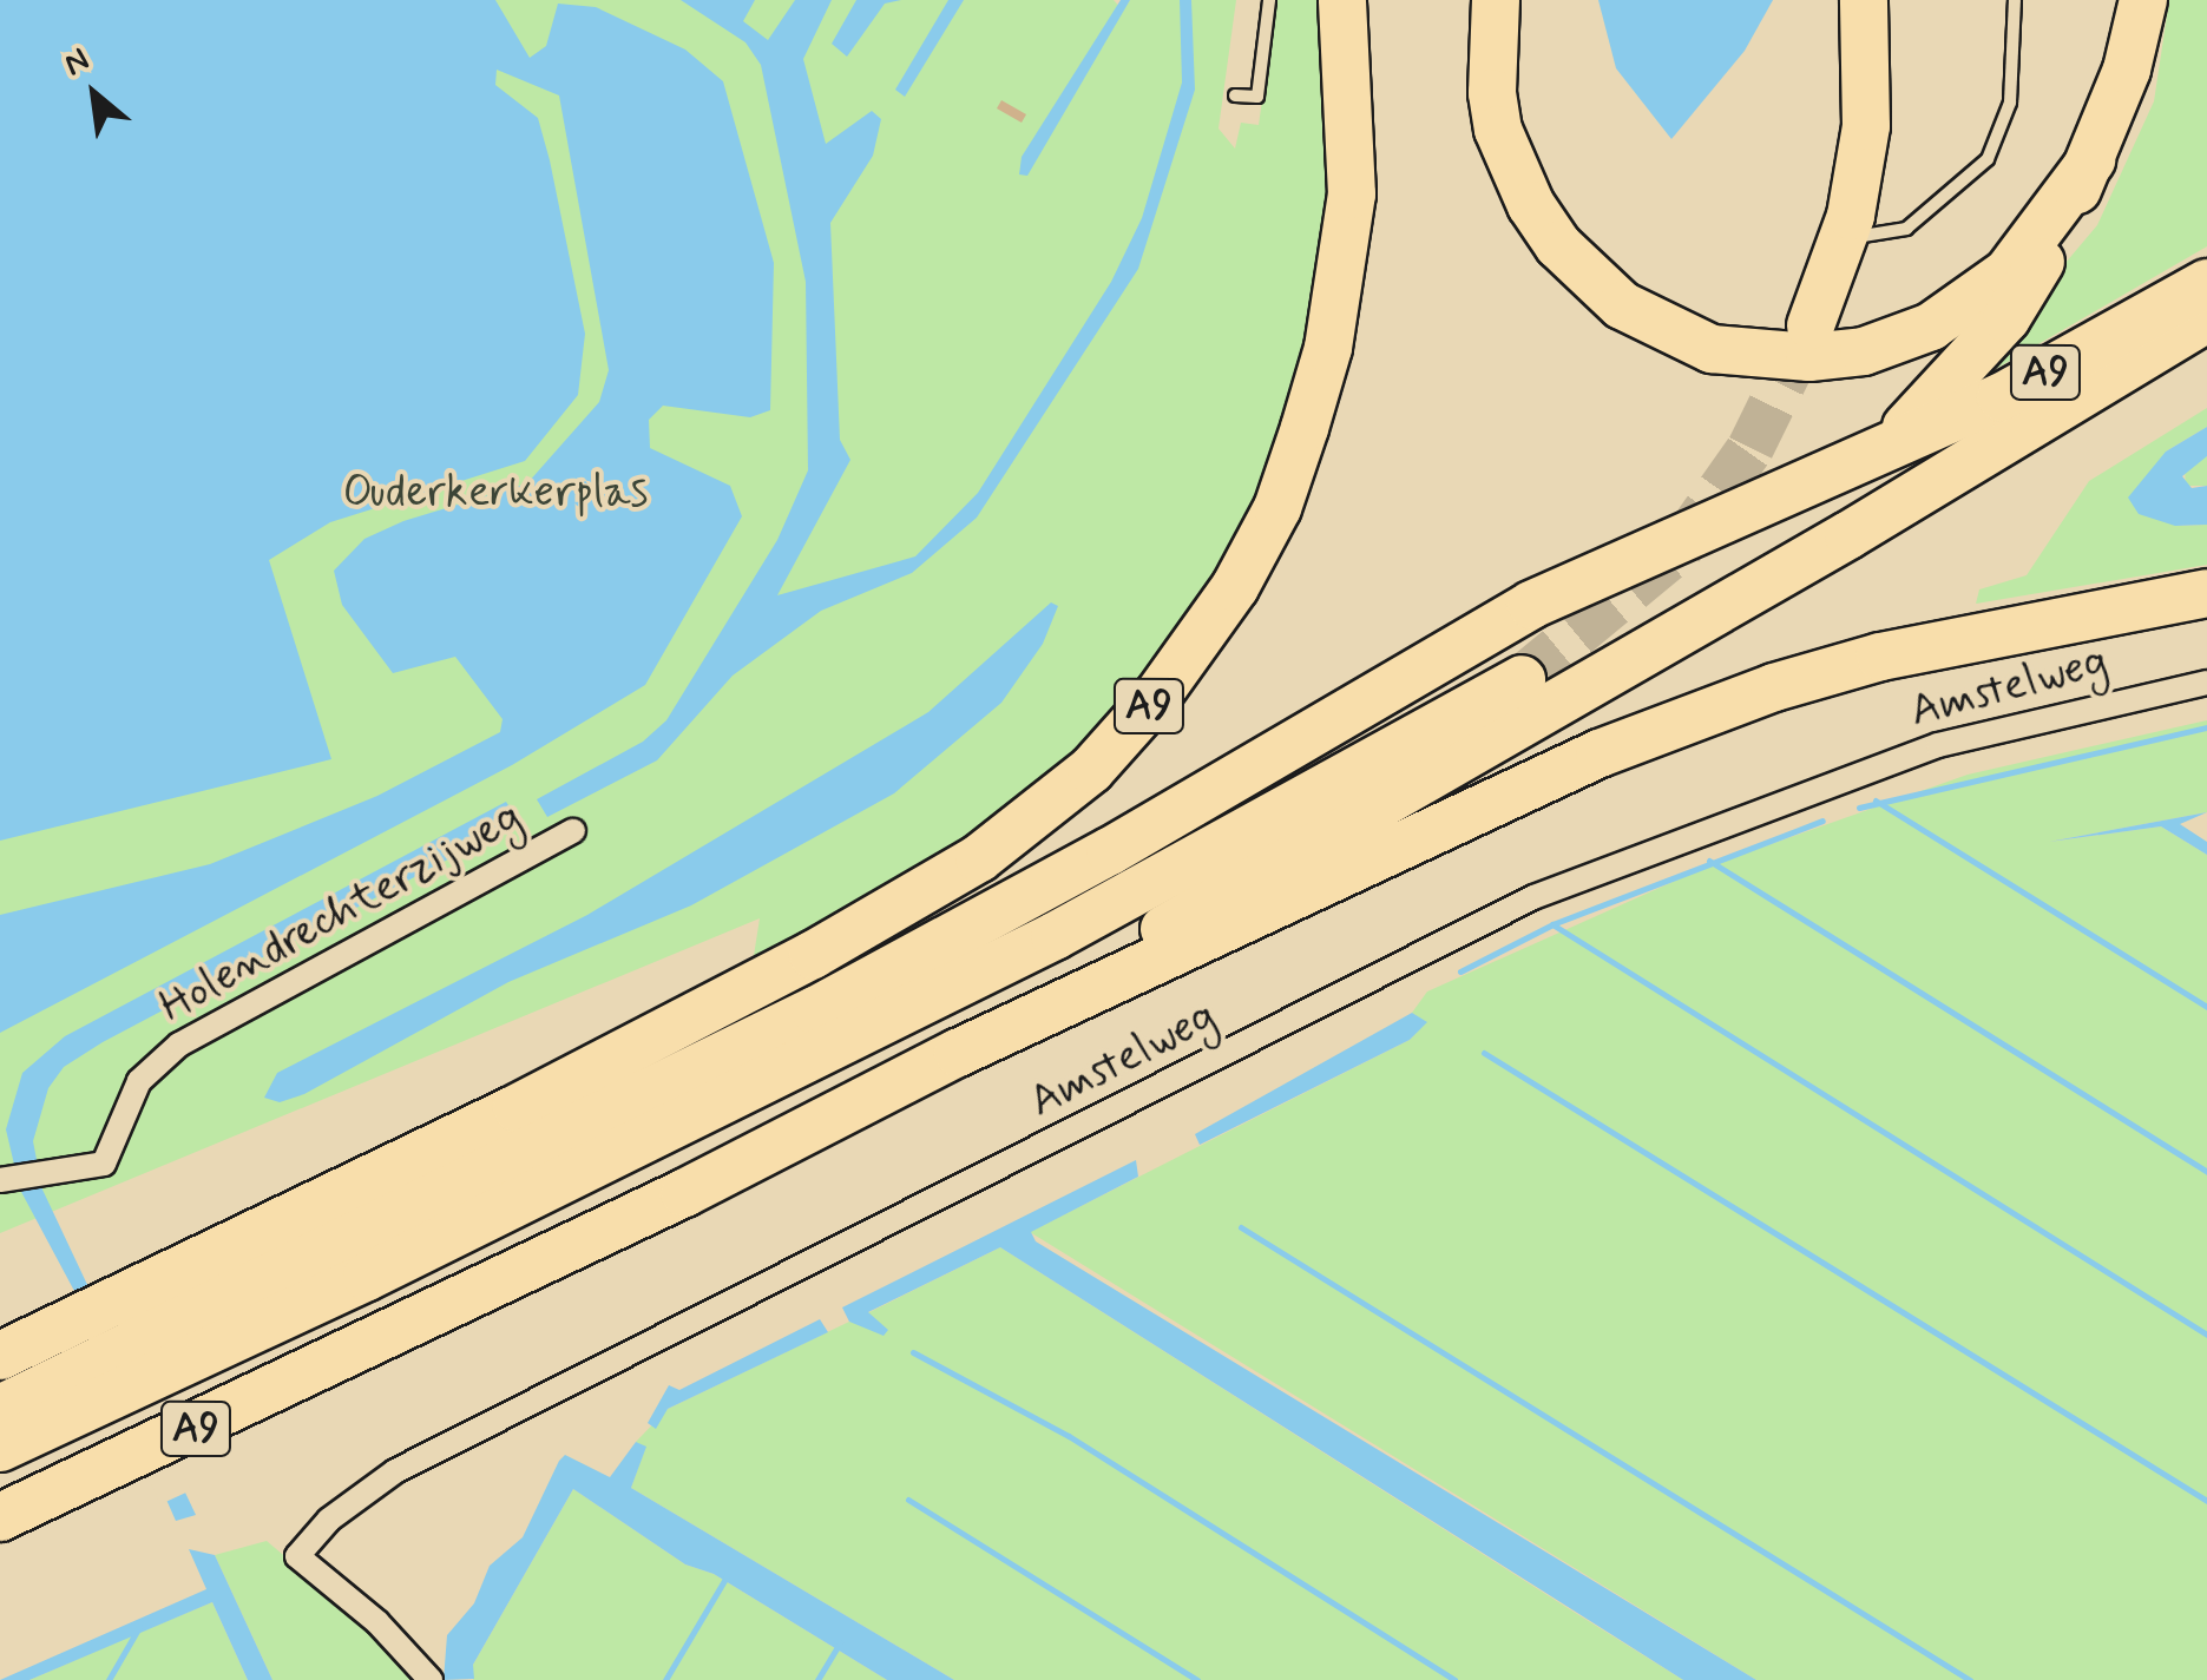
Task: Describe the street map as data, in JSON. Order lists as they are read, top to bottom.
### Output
{
  "streets": {
    "highway": ["A9"],
    "street": ["Amstelweg", "Holendrechterzijweg"]
  },
  "parks": ["Ouderkerkerplas"],
  "north": "top left"
}
